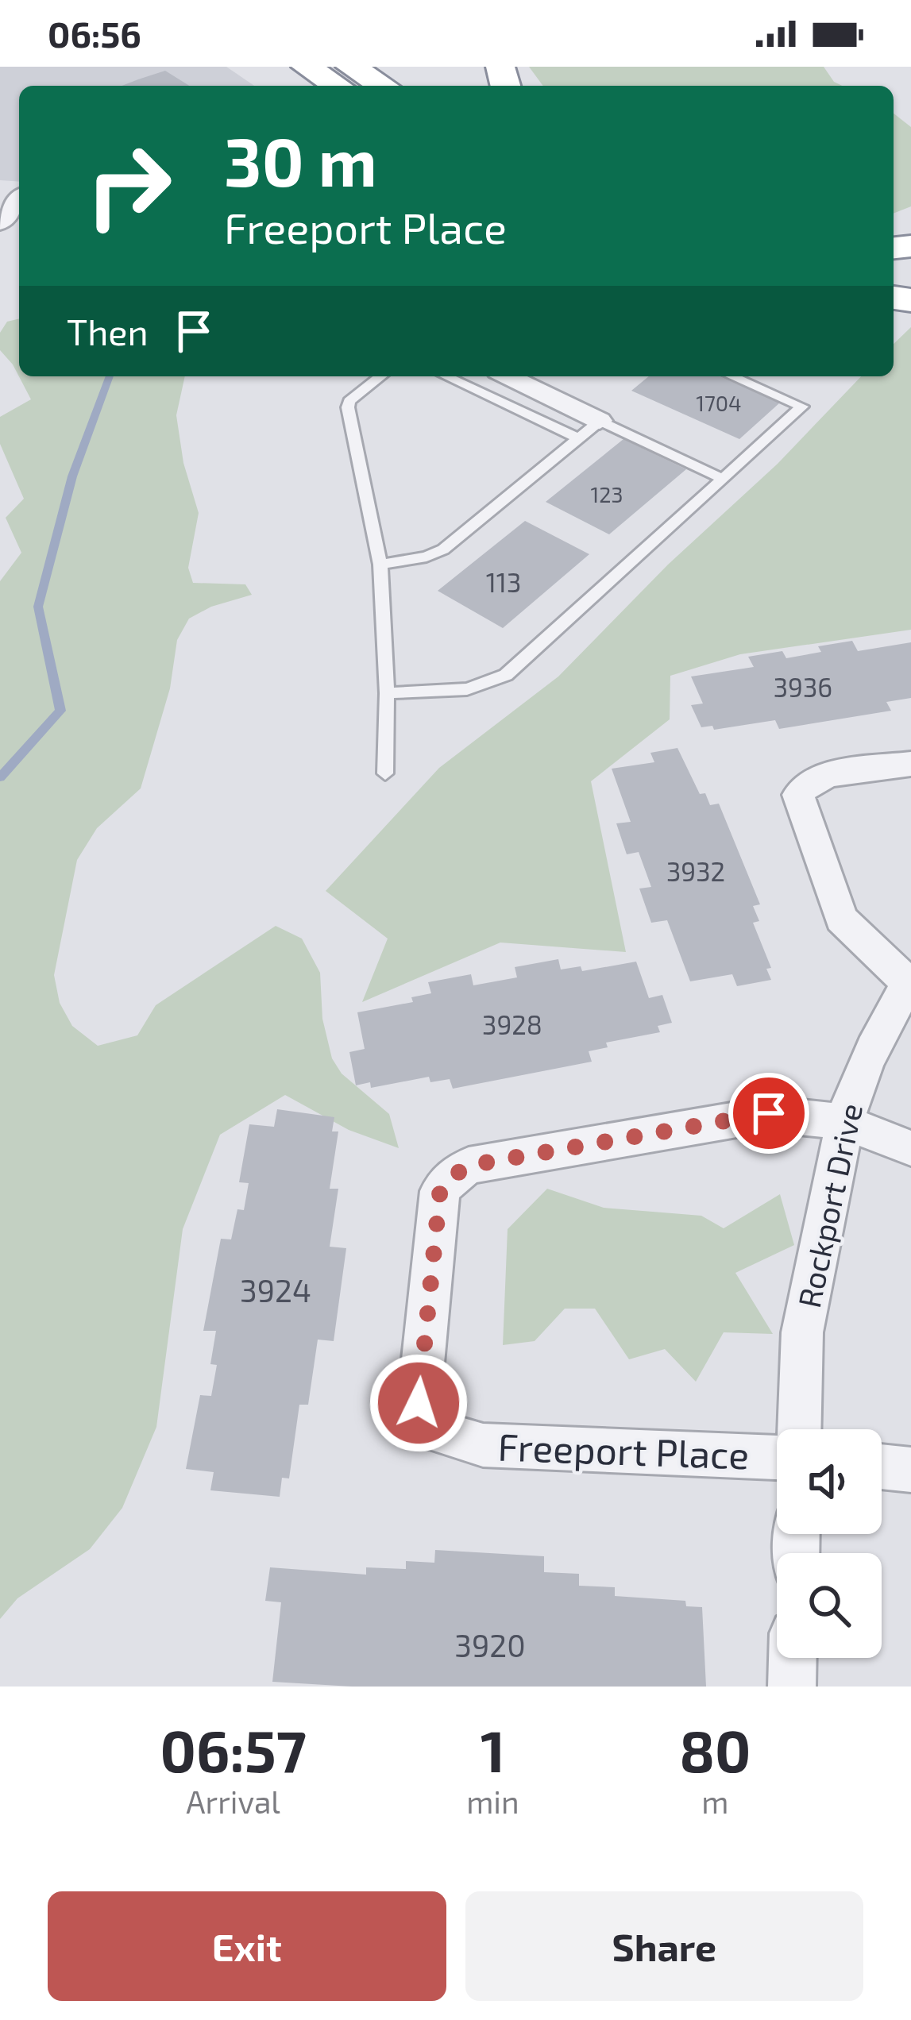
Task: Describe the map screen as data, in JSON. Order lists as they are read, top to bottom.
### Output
{
  "streets": {
    "street": ["Rockport Drive", "Freeport Place"]
  },
  "crossings": [
    ["Rockport Drive", "Freeport Place"]
  ],
  "house_numbers": [
    "1704",
    "123",
    "113",
    "3936",
    "3932",
    "3928",
    "3924",
    "3920"
  ],
  "page": {
    "status": "06:56",
    "turn": ["30 m", "Freeport Place"],
    "then": "Then",
    "eta": [
      "06:57",
      "Arrival",
      "1",
      "min",
      "80",
      "m"
    ],
    "buttons": ["Exit", "Share"]
  }
}
